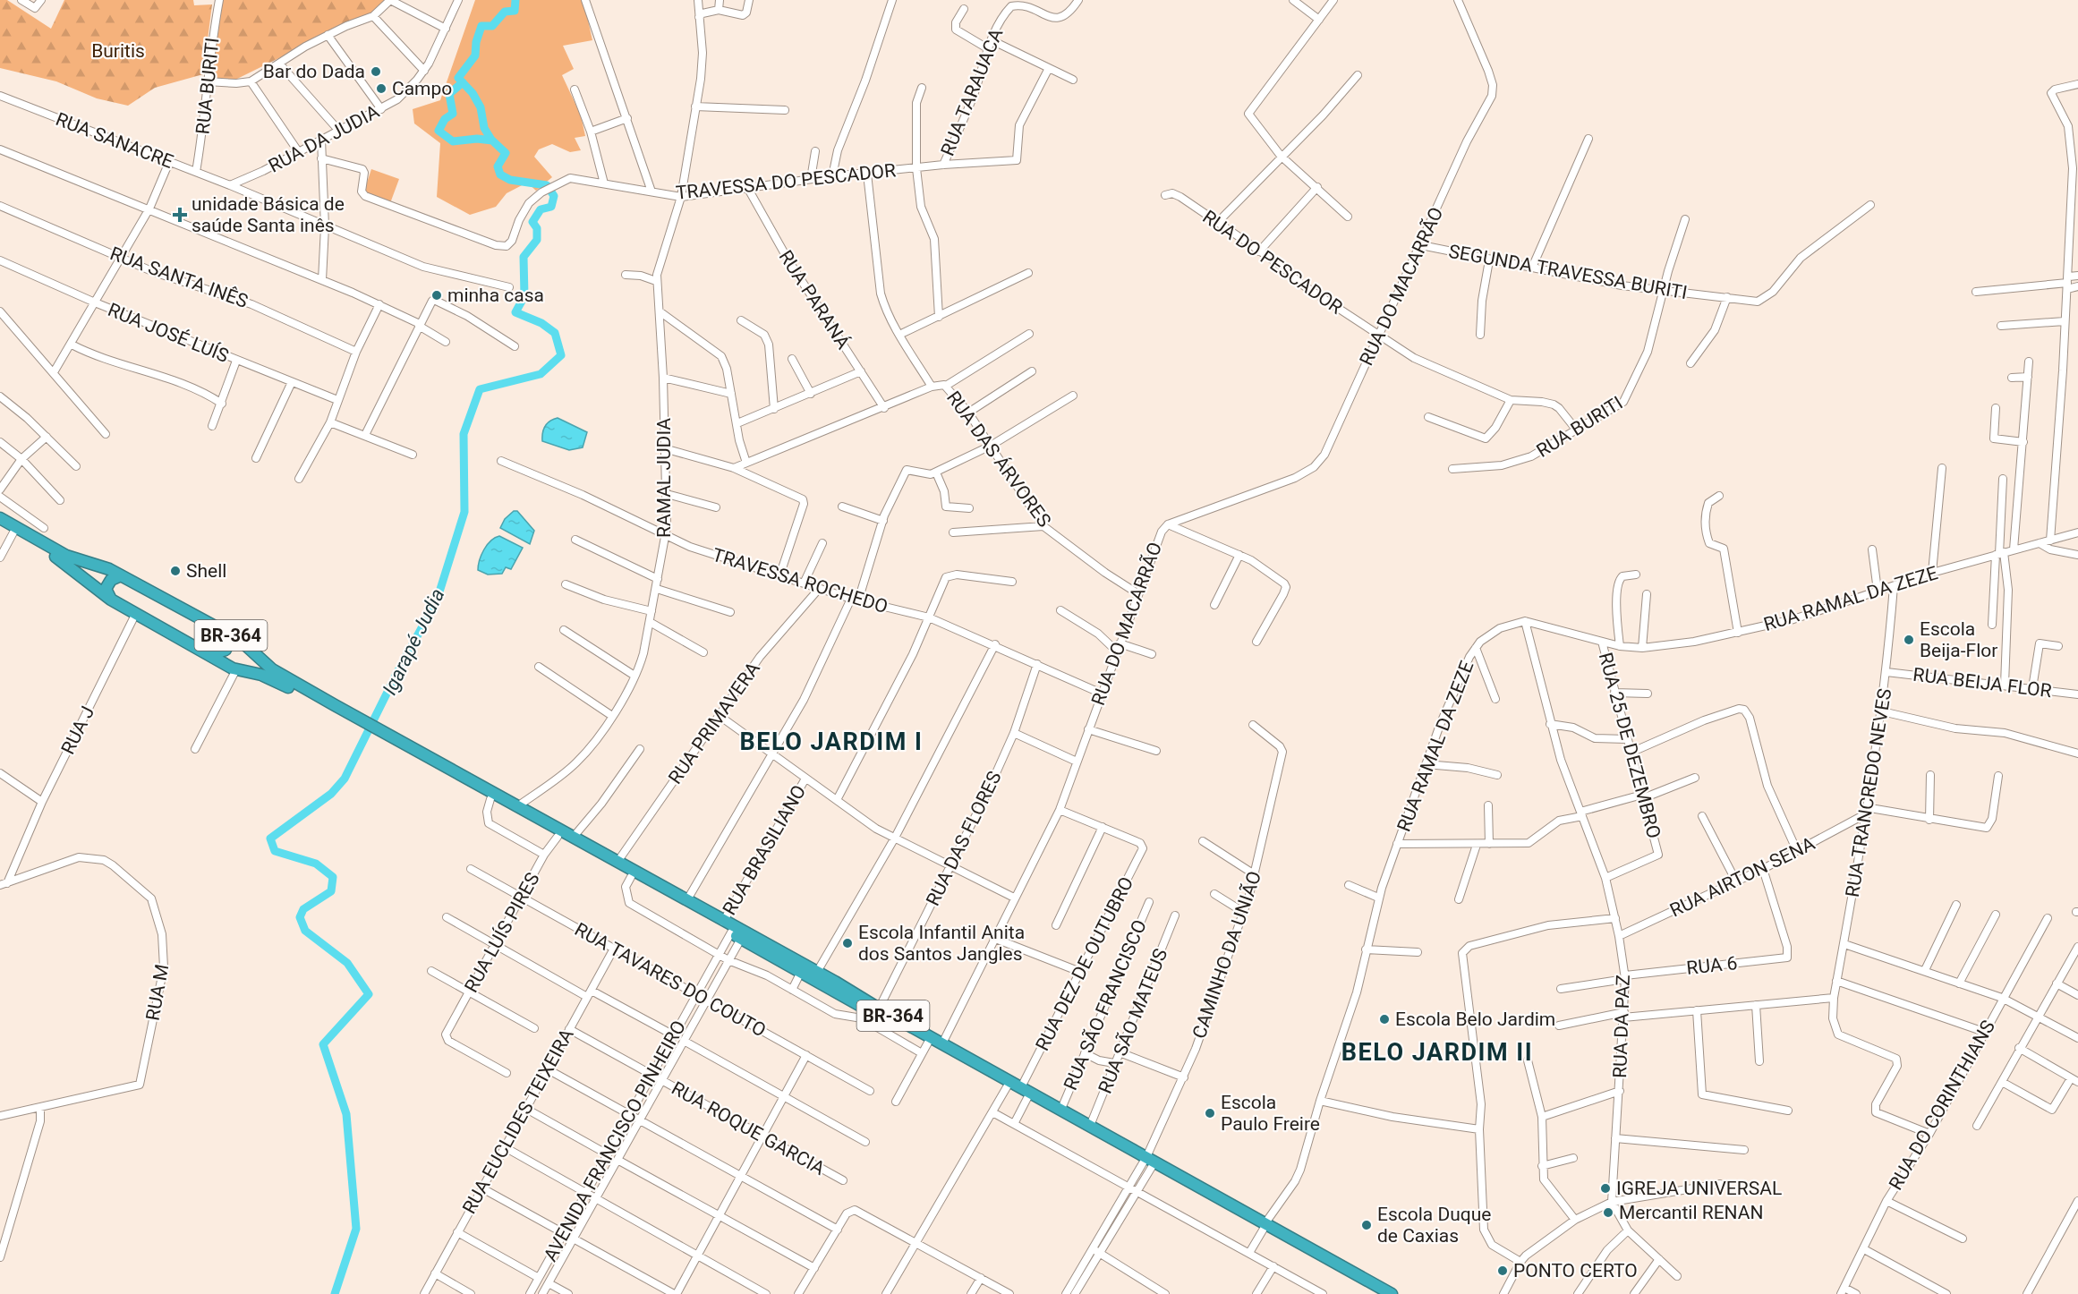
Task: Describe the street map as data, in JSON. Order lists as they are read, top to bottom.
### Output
{
  "streets": {
    "highway": ["BR-364"],
    "street": [
      "RUA BURITI",
      "RUA TARAUACA",
      "RUA DA JUDIA",
      "RUA SANACRE",
      "TRAVESSA DO PESCADOR",
      "RUA DO PESCADOR",
      "SEGUNDA TRAVESSA BURITI",
      "RUA SANTA INÊS",
      "RUA DO MACARRÃO",
      "RUA PARANÁ",
      "RUA JOSÉ LUÍS",
      "RUA DAS ÁRVORES",
      "RAMAL JUDIA",
      "TRAVESSA ROCHEDO",
      "RUA RAMAL DA ZEZE",
      "RUA BEIJA FLOR",
      "RUA PRIMAVERA",
      "RUA J",
      "RUA 25 DE DEZEMBRO",
      "RUA TRANCREDO NEVES",
      "RUA DAS FLORES",
      "RUA BRASILIANO",
      "RUA AIRTON SENA",
      "RUA LUÍS PIRES",
      "CAMINHO DA UNIÃO",
      "RUA DEZ DE OUTUBRO",
      "RUA 6",
      "RUA TAVARES DO COUTO",
      "RUA M",
      "RUA SÃO FRANCISCO",
      "RUA SÃO MATEUS",
      "RUA DA PAZ",
      "RUA DO CORINTHIANS",
      "RUA EUCLIDES TEIXEIRA",
      "RUA ROQUE GARCIA",
      "AVENIDA FRANCISCO PINHEIRO"
    ]
  },
  "crossings": [
    ["RUA BURITI", "RUA SANACRE"],
    ["RUA BURITI", "RUA DO PESCADOR"],
    ["RUA BURITI", "SEGUNDA TRAVESSA BURITI"],
    ["RUA TARAUACA", "TRAVESSA DO PESCADOR"],
    ["RUA DA JUDIA", "RUA SANACRE"],
    ["TRAVESSA DO PESCADOR", "RUA PARANÁ"],
    ["TRAVESSA DO PESCADOR", "RAMAL JUDIA"],
    ["RUA DO PESCADOR", "RUA DO MACARRÃO"],
    ["SEGUNDA TRAVESSA BURITI", "RUA DO MACARRÃO"],
    ["RUA DO MACARRÃO", "RUA DAS ÁRVORES"],
    ["RUA DO MACARRÃO", "TRAVESSA ROCHEDO"],
    ["RUA DO MACARRÃO", "BR-364"],
    ["RAMAL JUDIA", "TRAVESSA ROCHEDO"],
    ["RAMAL JUDIA", "BR-364"],
    ["TRAVESSA ROCHEDO", "RUA PRIMAVERA"],
    ["TRAVESSA ROCHEDO", "RUA DAS FLORES"],
    ["RUA RAMAL DA ZEZE", "BR-364"],
    ["RUA RAMAL DA ZEZE", "RUA 25 DE DEZEMBRO"],
    ["RUA RAMAL DA ZEZE", "RUA TRANCREDO NEVES"],
    ["RUA RAMAL DA ZEZE", "RUA DA PAZ"],
    ["BR-364", "RUA PRIMAVERA"],
    ["BR-364", "RUA J"],
    ["BR-364", "RUA DAS FLORES"],
    ["BR-364", "RUA BRASILIANO"],
    ["BR-364", "RUA LUÍS PIRES"],
    ["BR-364", "CAMINHO DA UNIÃO"],
    ["BR-364", "RUA DEZ DE OUTUBRO"],
    ["BR-364", "RUA SÃO FRANCISCO"],
    ["BR-364", "RUA SÃO MATEUS"],
    ["BR-364", "AVENIDA FRANCISCO PINHEIRO"],
    ["RUA BEIJA FLOR", "RUA TRANCREDO NEVES"],
    ["RUA J", "RUA M"],
    ["RUA 25 DE DEZEMBRO", "RUA DA PAZ"],
    ["RUA TRANCREDO NEVES", "RUA AIRTON SENA"],
    ["RUA AIRTON SENA", "RUA 6"],
    ["RUA AIRTON SENA", "RUA DA PAZ"],
    ["RUA LUÍS PIRES", "RUA TAVARES DO COUTO"],
    ["RUA 6", "RUA DA PAZ"],
    ["RUA TAVARES DO COUTO", "RUA EUCLIDES TEIXEIRA"],
    ["RUA TAVARES DO COUTO", "AVENIDA FRANCISCO PINHEIRO"],
    ["RUA EUCLIDES TEIXEIRA", "RUA ROQUE GARCIA"],
    ["RUA ROQUE GARCIA", "AVENIDA FRANCISCO PINHEIRO"]
  ],
  "districts": ["BELO JARDIM I", "BELO JARDIM II"],
  "water": ["Igarapé Judia"],
  "parks": ["Buritis"],
  "places": {
    "other": [
      "Bar do Dada",
      "Campo",
      "minha casa",
      "Shell",
      "Escola Beija-Flor",
      "Escola Infantil Anita dos Santos Jangles",
      "Escola Belo Jardim",
      "Escola Paulo Freire",
      "IGREJA UNIVERSAL",
      "Mercantil RENAN",
      "Escola Duque de Caxias",
      "PONTO CERTO"
    ],
    "health": ["unidade Básica de saúde Santa inês"]
  }
}
